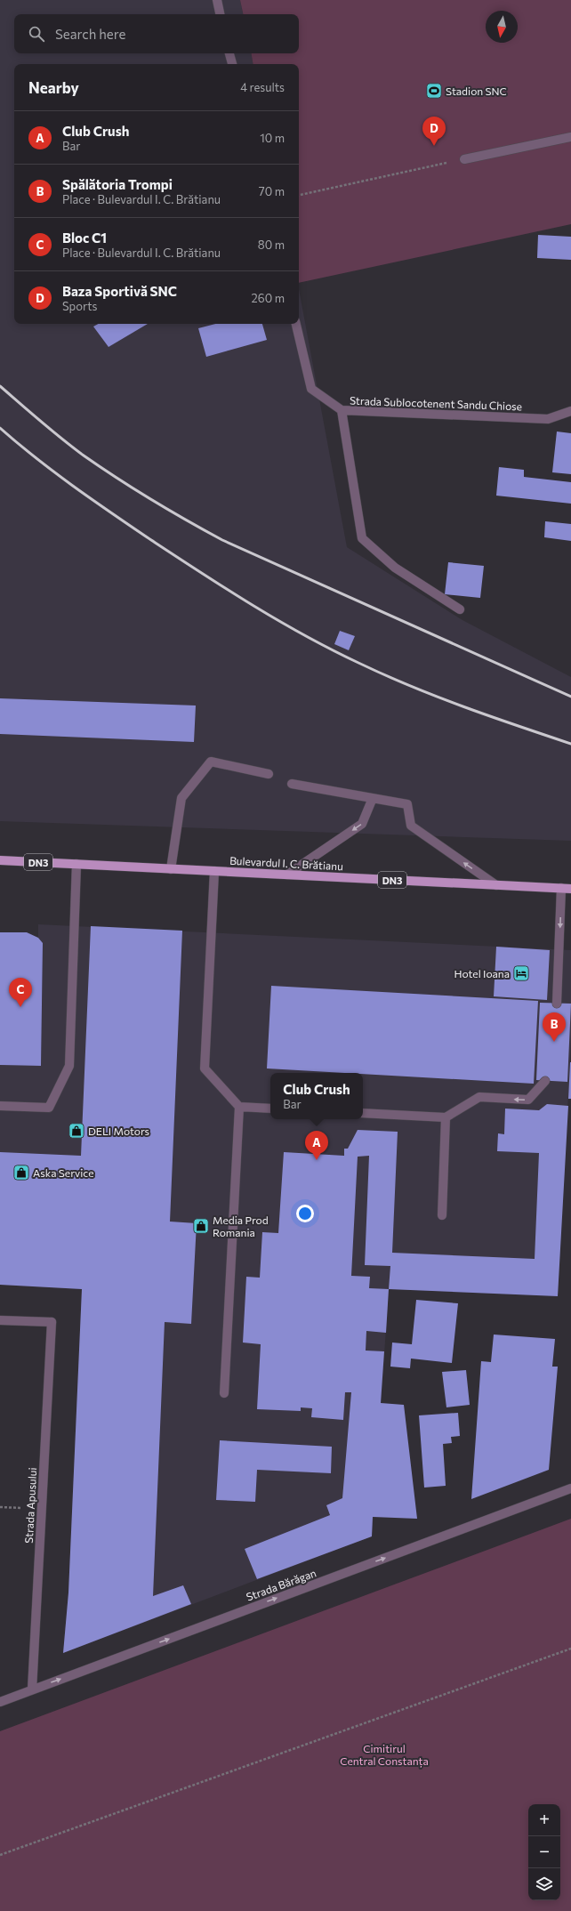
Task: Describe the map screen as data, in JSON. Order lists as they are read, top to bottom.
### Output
{
  "streets": {
    "main road": ["DN3", "Bulevardul I. C. Brătianu"],
    "street": ["Strada Sublocotenent Sandu Chiose", "Strada Apusului", "Strada Bărăgan"]
  },
  "crossings": [
    ["Strada Apusului", "Strada Bărăgan"]
  ],
  "one_way": ["Strada Bărăgan"],
  "parks": ["Cimitirul Central Constanța"],
  "places": {
    "sports": ["Stadion SNC"],
    "hotel": ["Hotel Ioana"],
    "shop": ["DELI Motors", "Aska Service", "Media Prod Romania"]
  },
  "north": "bottom",
  "page": {
    "search": "Search here",
    "heading": ["Nearby", "4 results"],
    "list": [
      {
        "mark": "A",
        "name": "Club Crush",
        "note": "Bar",
        "value": "10 m"
      },
      {
        "mark": "B",
        "name": "Spălătoria Trompi",
        "note": "Place · Bulevardul I. C. Brătianu",
        "value": "70 m"
      },
      {
        "mark": "C",
        "name": "Bloc C1",
        "note": "Place · Bulevardul I. C. Brătianu",
        "value": "80 m"
      },
      {
        "mark": "D",
        "name": "Baza Sportivă SNC",
        "note": "Sports",
        "value": "260 m"
      }
    ],
    "pins": [
      "D",
      "C",
      "B",
      "A"
    ],
    "popup": ["Club Crush", "Bar"],
    "map_buttons": ["+", "−"]
  }
}
